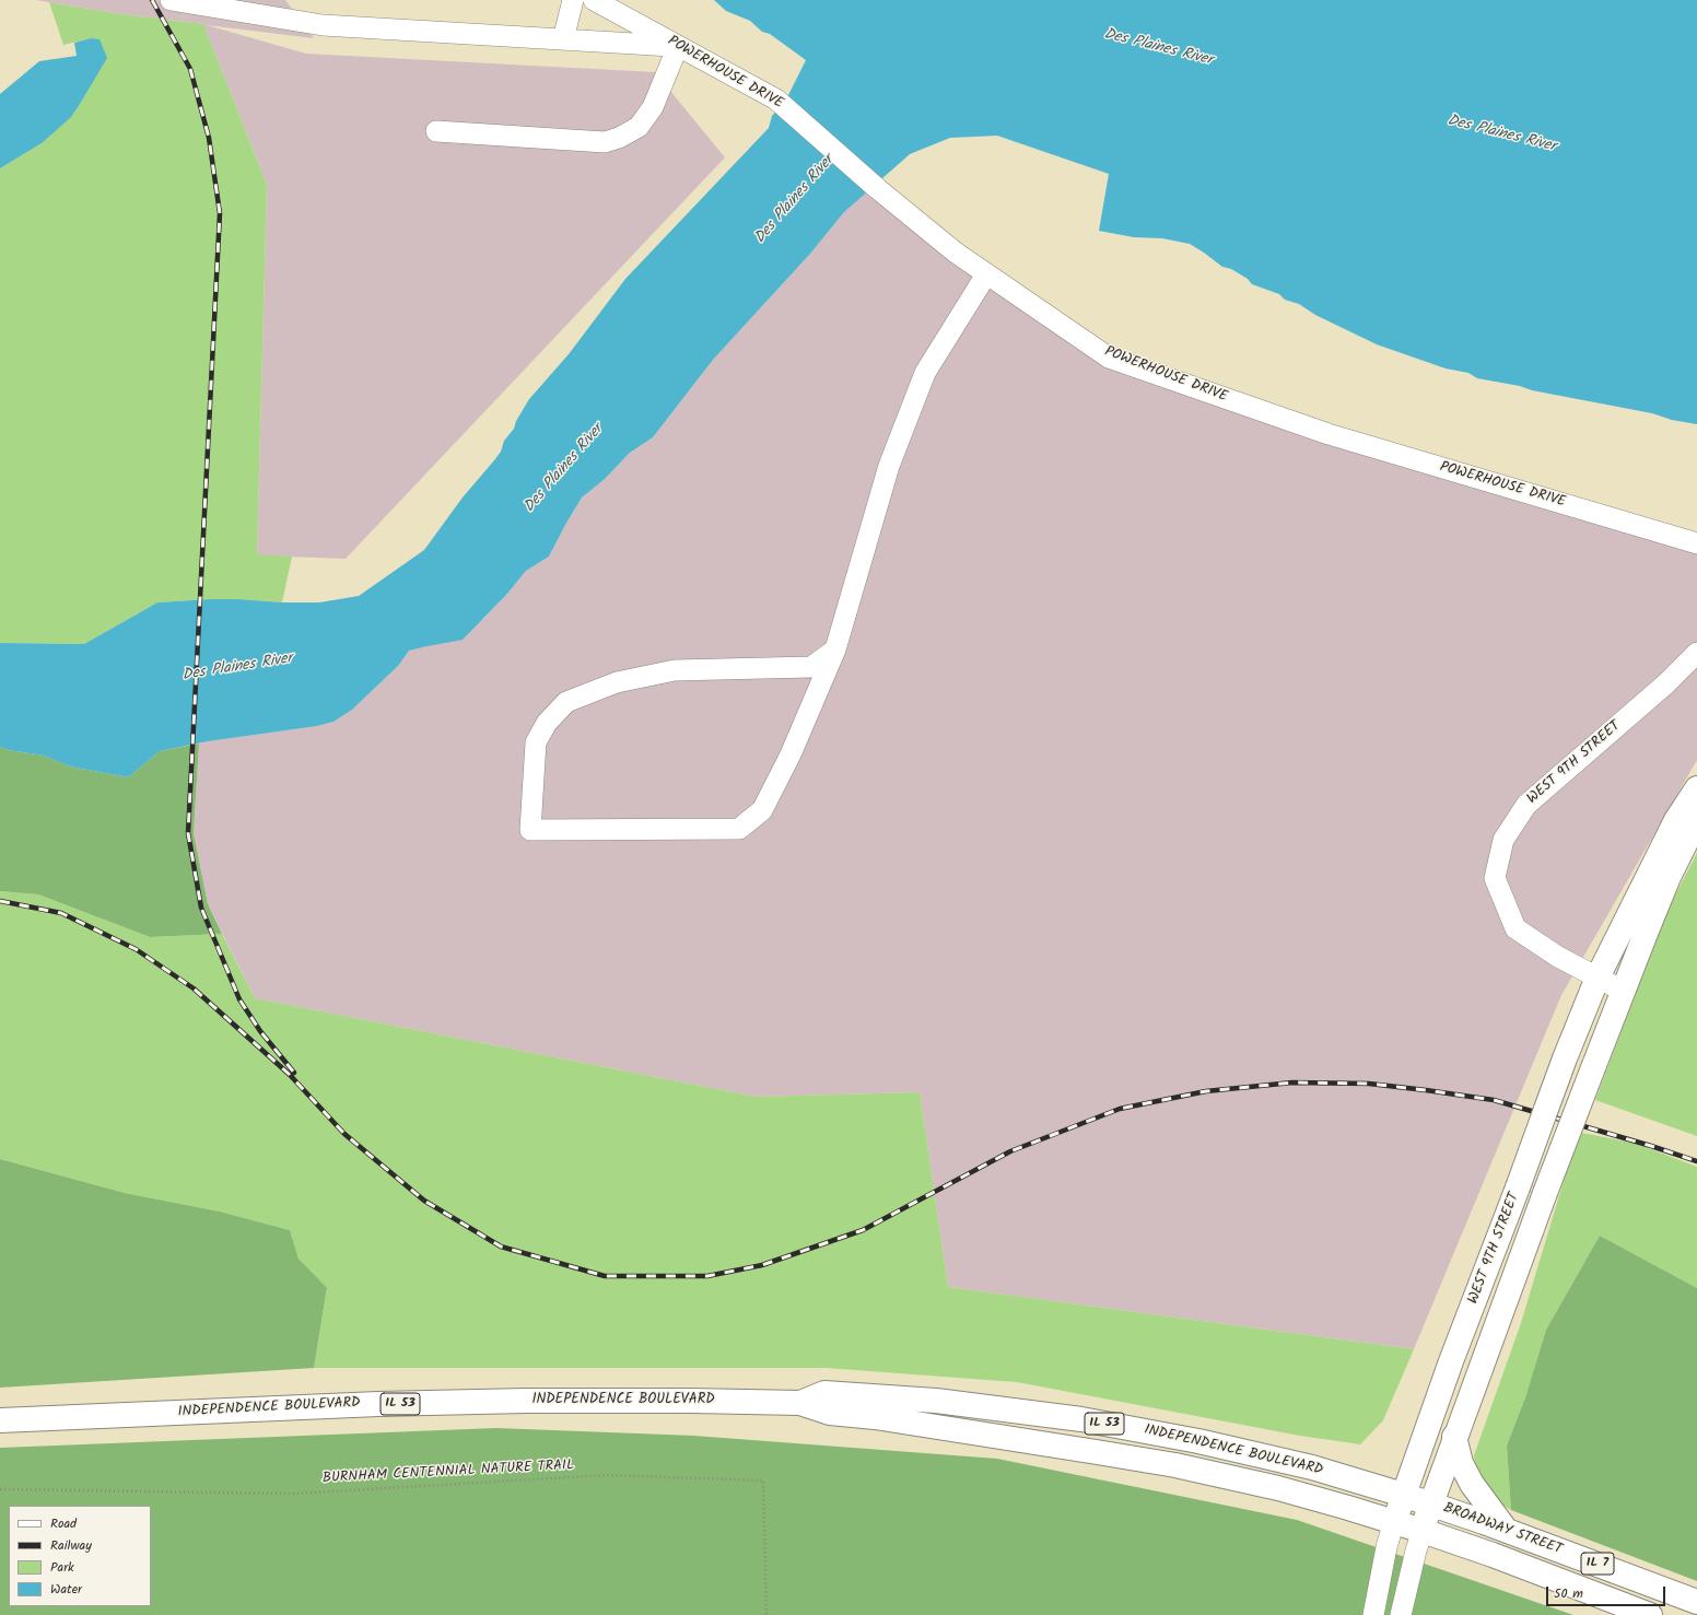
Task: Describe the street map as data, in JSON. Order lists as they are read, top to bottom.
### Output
{
  "streets": {
    "main road": [
      "WEST 9TH STREET",
      "INDEPENDENCE BOULEVARD",
      "IL 53",
      "BROADWAY STREET",
      "IL 7"
    ],
    "street": ["POWERHOUSE DRIVE"],
    "path": ["BURNHAM CENTENNIAL NATURE TRAIL"]
  },
  "crossings": [
    ["WEST 9TH STREET", "INDEPENDENCE BOULEVARD"],
    ["WEST 9TH STREET", "BROADWAY STREET"],
    ["INDEPENDENCE BOULEVARD", "BROADWAY STREET"]
  ],
  "water": ["Des Plaines River"],
  "legend": [
    "Road",
    "Railway",
    "Park",
    "Water"
  ],
  "scale_bar": "50 m"
}
